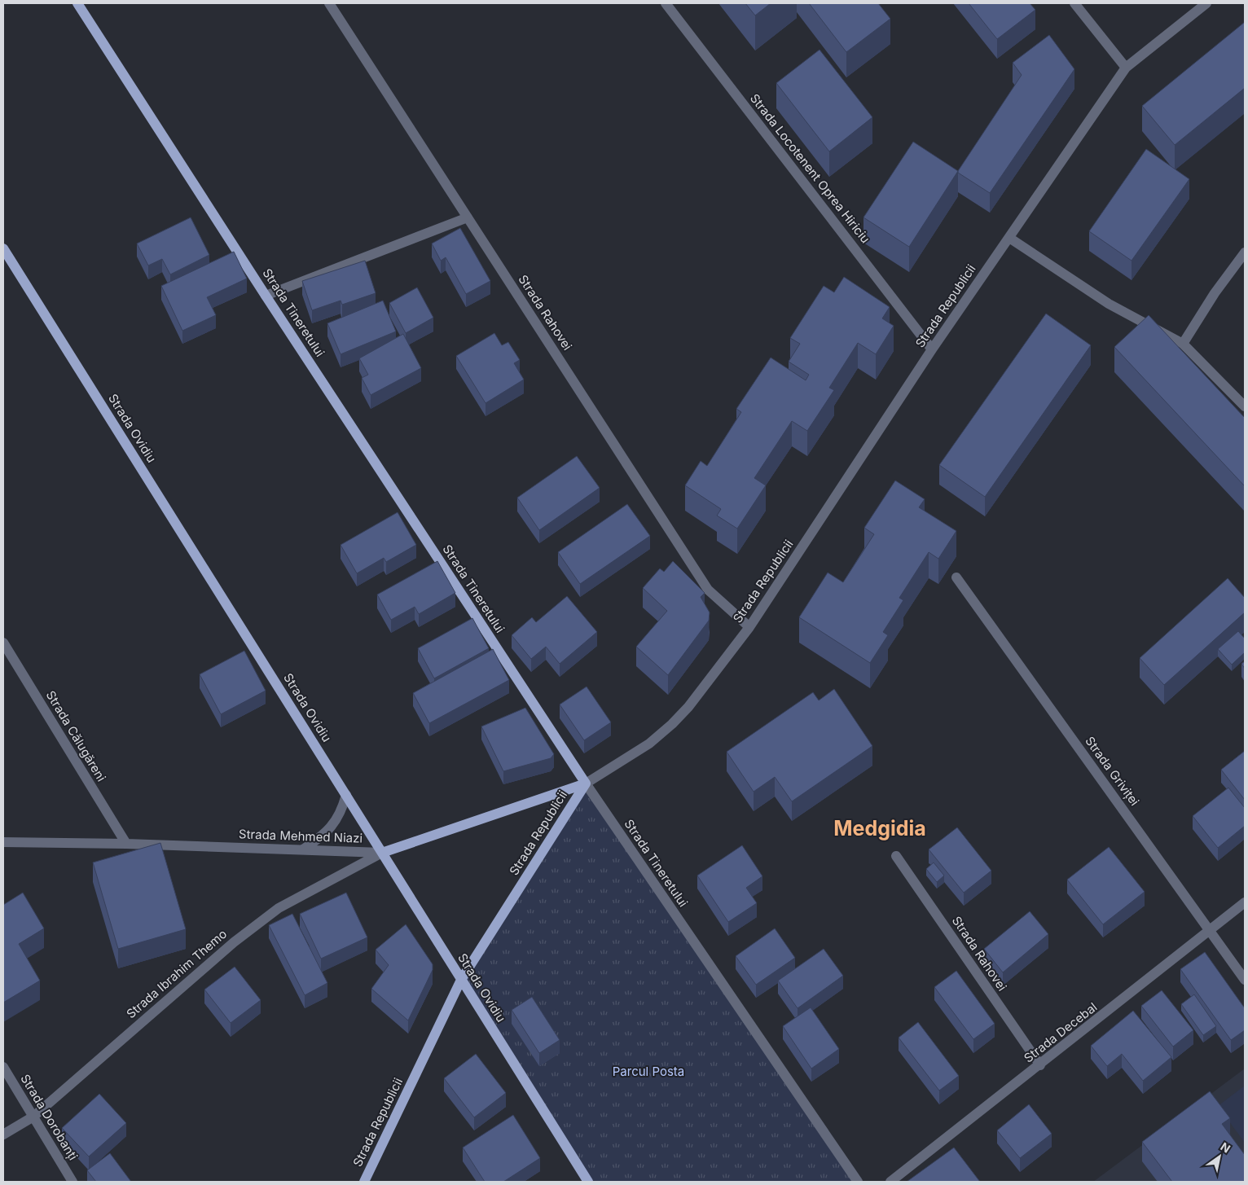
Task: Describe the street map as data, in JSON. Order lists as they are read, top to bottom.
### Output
{
  "streets": {
    "main road": [
      "Strada Republicii",
      "Strada Tineretului",
      "Strada Ovidiu",
      "Strada Mehmed Niazi"
    ],
    "street": [
      "Strada Locotenent Oprea Hiriciu",
      "Strada Rahovei",
      "Strada Călugăreni",
      "Strada Griviței",
      "Strada Ibrahim Themo",
      "Strada Decebal",
      "Strada Dorobanți"
    ]
  },
  "crossings": [
    ["Strada Locotenent Oprea Hiriciu", "Strada Republicii"],
    ["Strada Republicii", "Strada Tineretului"],
    ["Strada Republicii", "Strada Rahovei"],
    ["Strada Republicii", "Strada Ovidiu"],
    ["Strada Republicii", "Strada Mehmed Niazi"],
    ["Strada Tineretului", "Strada Mehmed Niazi"],
    ["Strada Rahovei", "Strada Decebal"],
    ["Strada Ovidiu", "Strada Mehmed Niazi"],
    ["Strada Ovidiu", "Strada Ibrahim Themo"],
    ["Strada Călugăreni", "Strada Mehmed Niazi"],
    ["Strada Griviței", "Strada Decebal"],
    ["Strada Mehmed Niazi", "Strada Ibrahim Themo"],
    ["Strada Ibrahim Themo", "Strada Dorobanți"]
  ],
  "districts": ["Medgidia"],
  "parks": ["Parcul Posta"],
  "north": "top right"
}
